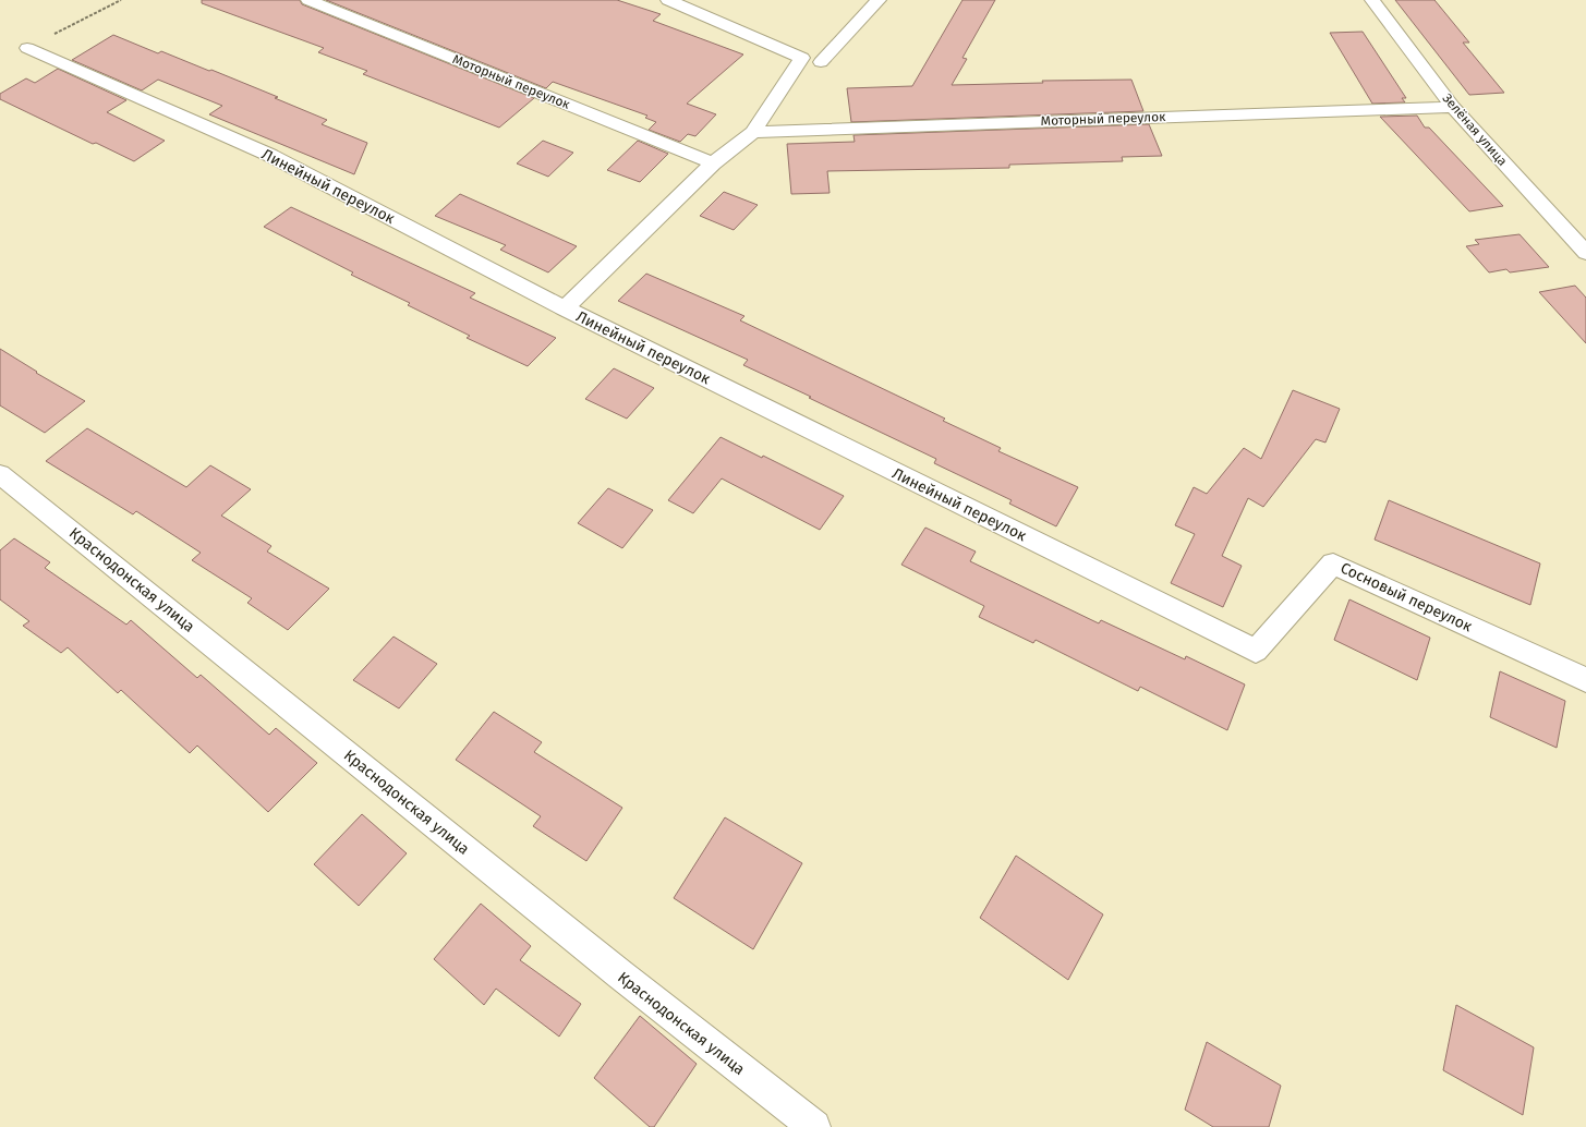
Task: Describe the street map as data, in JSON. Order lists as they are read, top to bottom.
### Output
{
  "streets": {
    "street": [
      "Моторный переулок",
      "Зелёная улица",
      "Линейный переулок",
      "Краснодонская улица",
      "Сосновый переулок"
    ]
  },
  "crossings": [
    ["Моторный переулок", "Зелёная улица"],
    ["Линейный переулок", "Сосновый переулок"]
  ]
}
